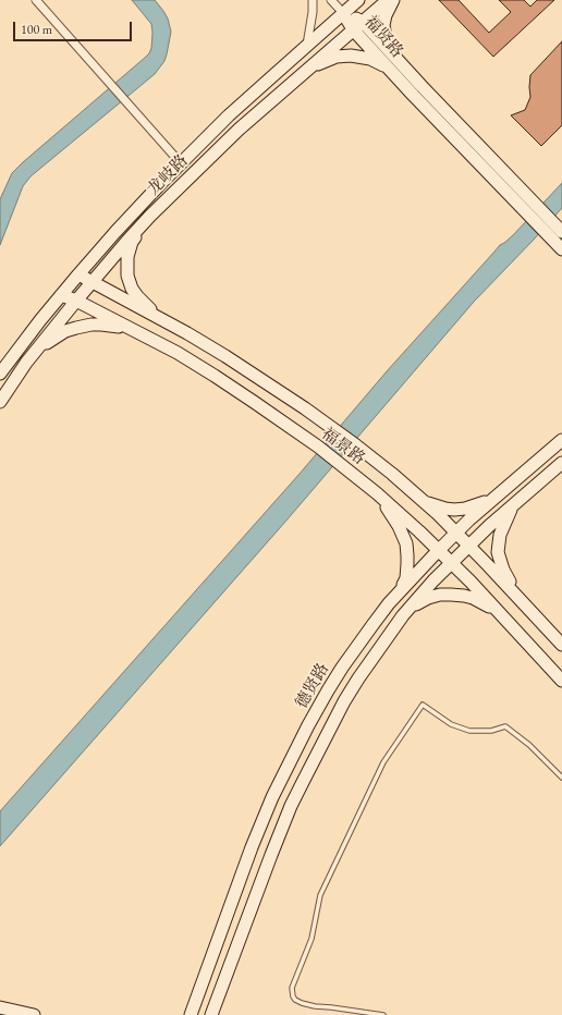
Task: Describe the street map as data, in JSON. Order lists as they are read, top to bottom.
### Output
{
  "streets": {
    "street": [
      "福贤路",
      "龙岐路",
      "福景路",
      "德贤路"
    ]
  },
  "crossings": [
    ["福贤路", "龙岐路"],
    ["龙岐路", "福景路"],
    ["福景路", "德贤路"]
  ],
  "scale_bar": "100 m"
}
